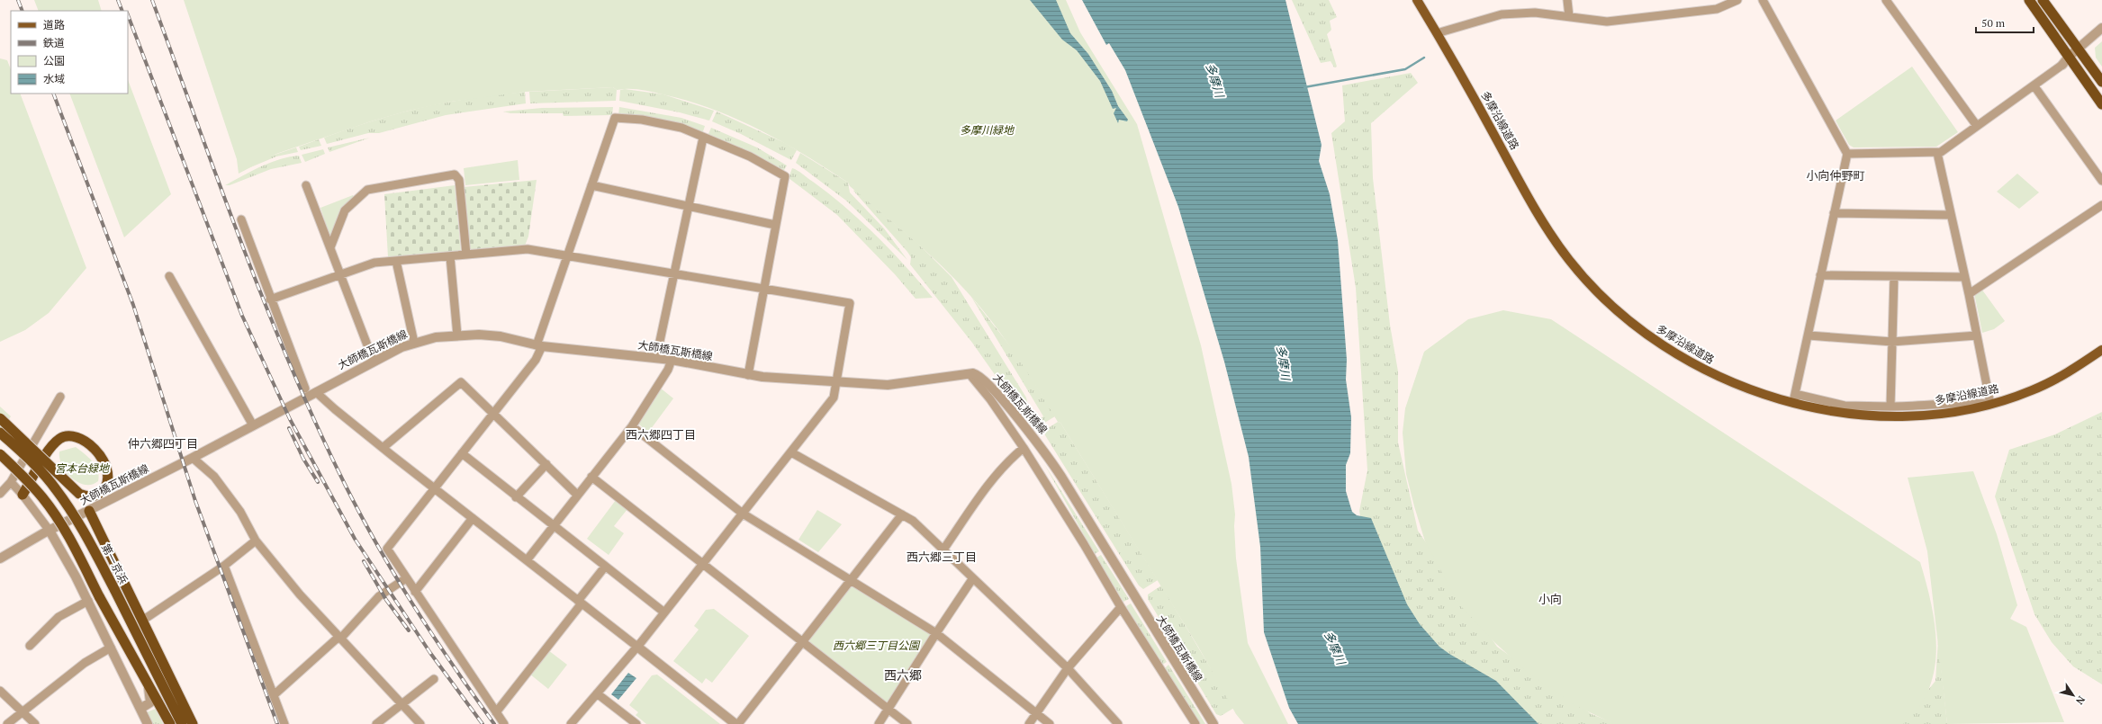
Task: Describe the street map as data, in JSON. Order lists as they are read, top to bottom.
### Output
{
  "streets": {
    "highway": ["第一京浜"],
    "main road": ["多摩沿線道路"],
    "street": ["大師橋瓦斯橋線"]
  },
  "districts": [
    "小向仲野町",
    "西六郷四丁目",
    "仲六郷四丁目",
    "西六郷三丁目",
    "小向",
    "西六郷"
  ],
  "water": ["多摩川"],
  "parks": ["多摩川緑地", "宮本台緑地", "西六郷三丁目公園"],
  "legend": [
    "道路",
    "鉄道",
    "公園",
    "水域"
  ],
  "scale_bar": "50 m",
  "north": "bottom right"
}
